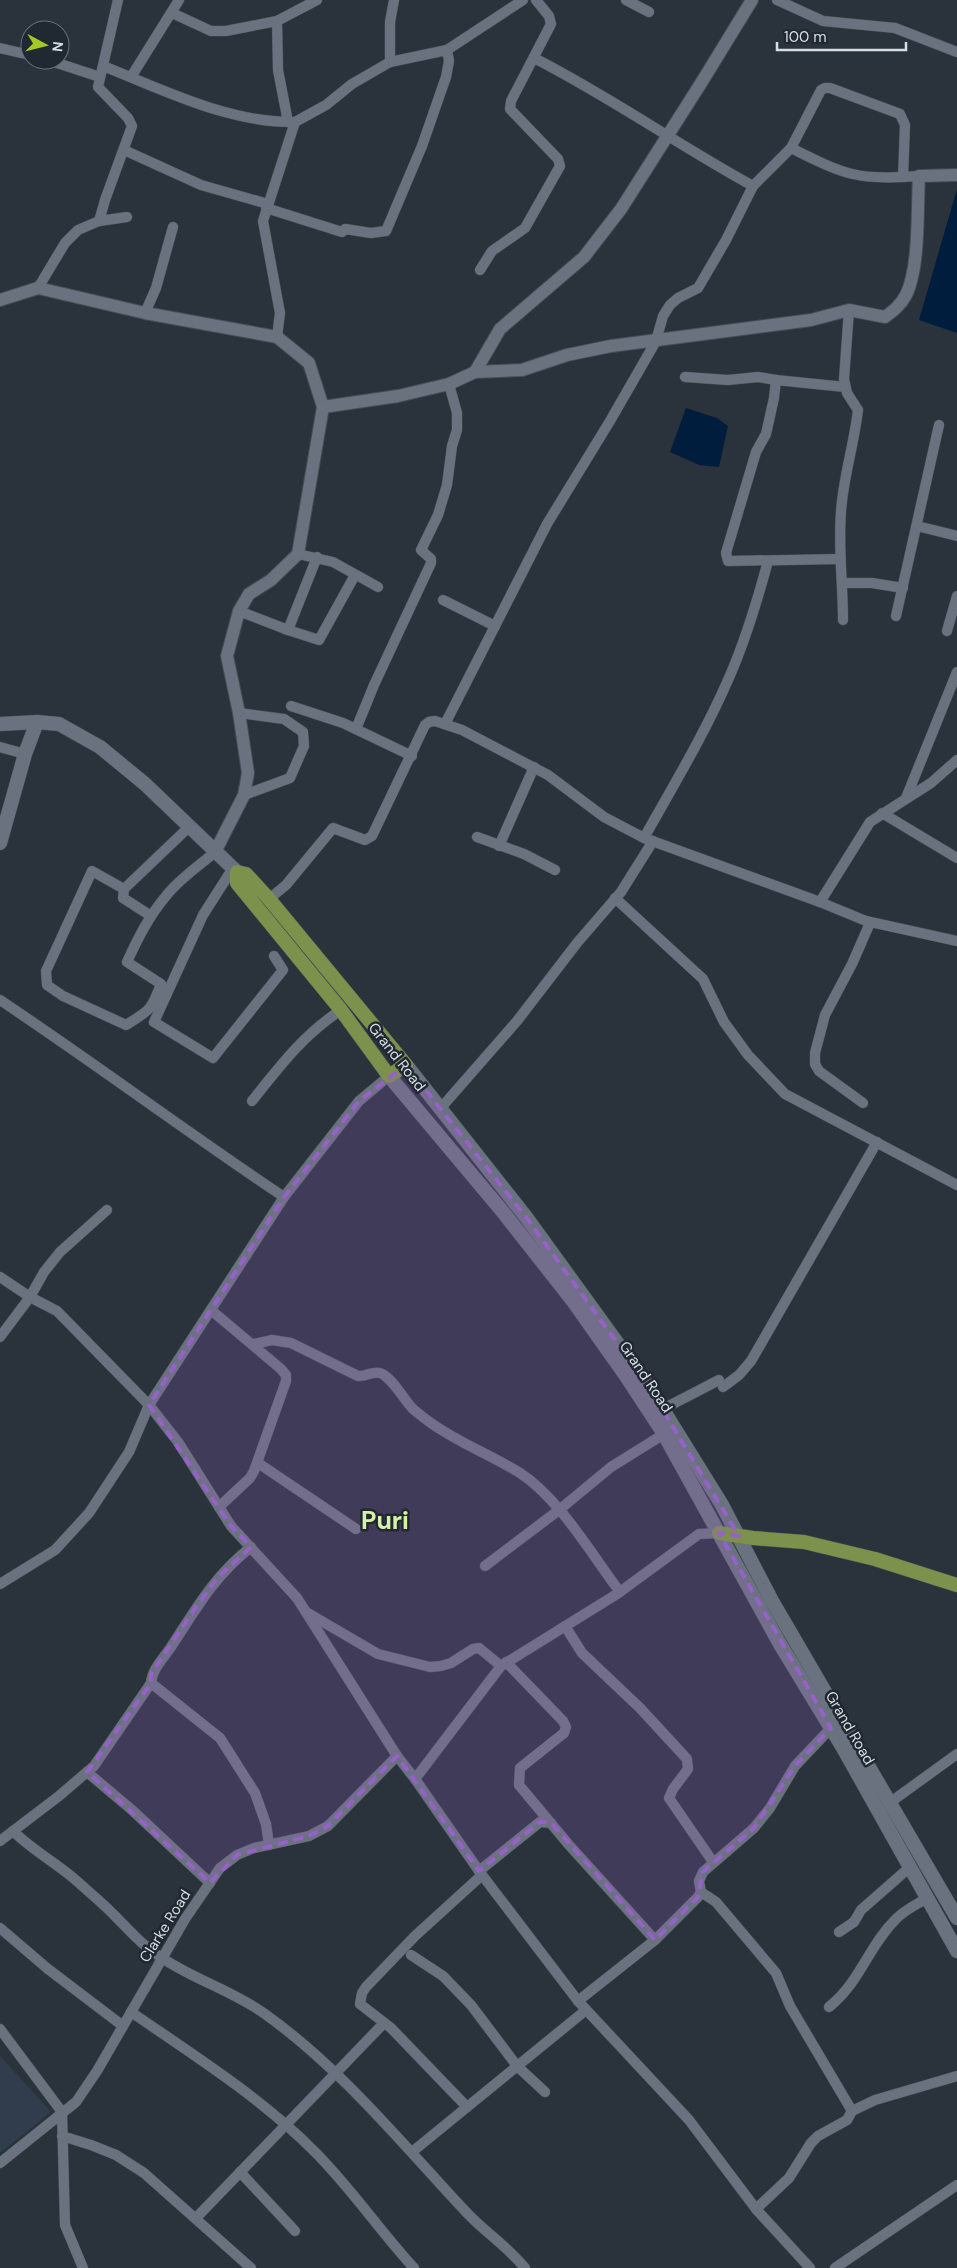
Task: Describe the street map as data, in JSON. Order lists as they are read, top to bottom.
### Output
{
  "streets": {
    "main road": ["Grand Road"],
    "street": ["Clarke Road"]
  },
  "districts": ["Puri"],
  "scale_bar": "100 m",
  "north": "right"
}
